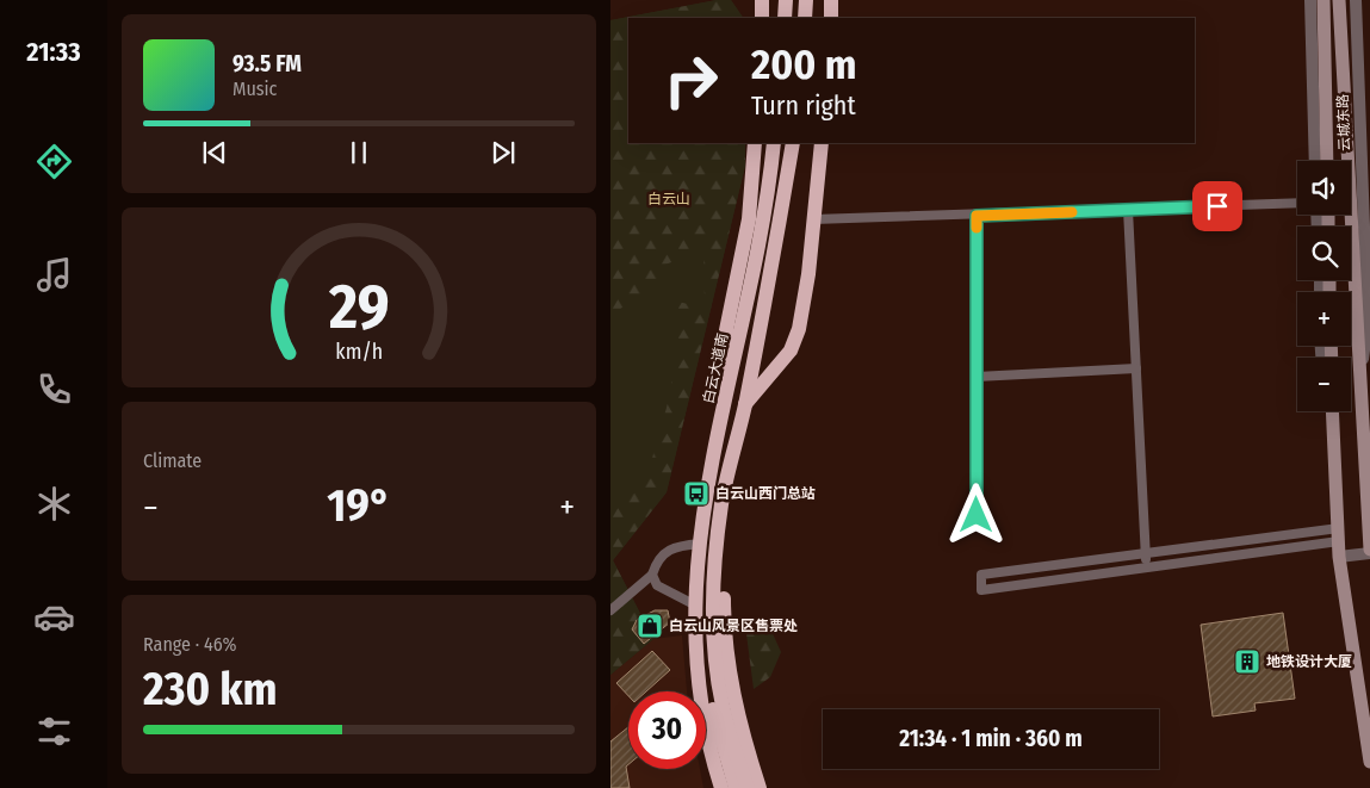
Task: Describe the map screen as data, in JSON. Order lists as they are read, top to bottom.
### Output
{
  "streets": {
    "highway": ["白云大道南"],
    "main road": ["云城东路"]
  },
  "parks": ["白云山"],
  "places": {
    "bus stop": ["白云山西门总站"],
    "shop": ["白云山风景区售票处"],
    "building": ["地铁设计大厦"]
  },
  "page": {
    "tabs": "21:33",
    "turn": ["200 m", "Turn right"],
    "song": ["93.5 FM", "Music"],
    "map_buttons": ["+", "−"],
    "tile": [
      "Climate",
      ["Range · 46%", "230 km"]
    ],
    "heat": ["−", "19°", "+"],
    "limit": "30",
    "trip": "21:34 · 1 min · 360 m",
    "gauge": ["29", "km/h"]
  }
}
